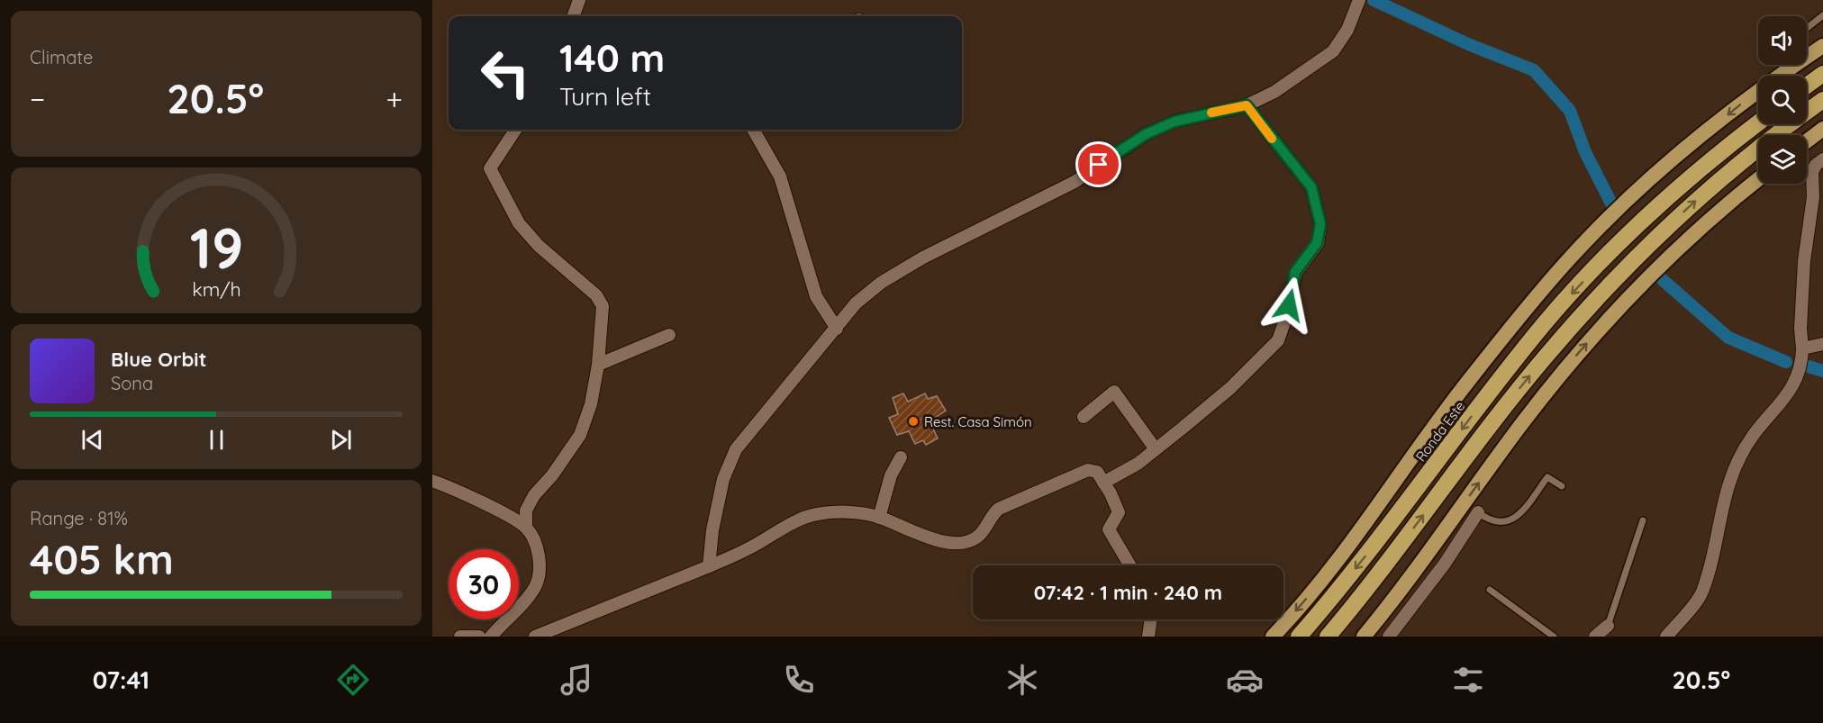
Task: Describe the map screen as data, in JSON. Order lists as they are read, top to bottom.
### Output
{
  "streets": {
    "highway": ["Ronda Este"]
  },
  "places": ["Rest. Casa Simón"],
  "page": {
    "tile": [
      "Climate",
      ["Range · 81%", "405 km"]
    ],
    "turn": ["140 m", "Turn left"],
    "heat": ["−", "20.5°", "+"],
    "song": ["Blue Orbit", "Sona"],
    "limit": "30",
    "trip": "07:42 · 1 min · 240 m",
    "tabs": ["07:41", "20.5°"],
    "gauge": ["19", "km/h"]
  }
}
